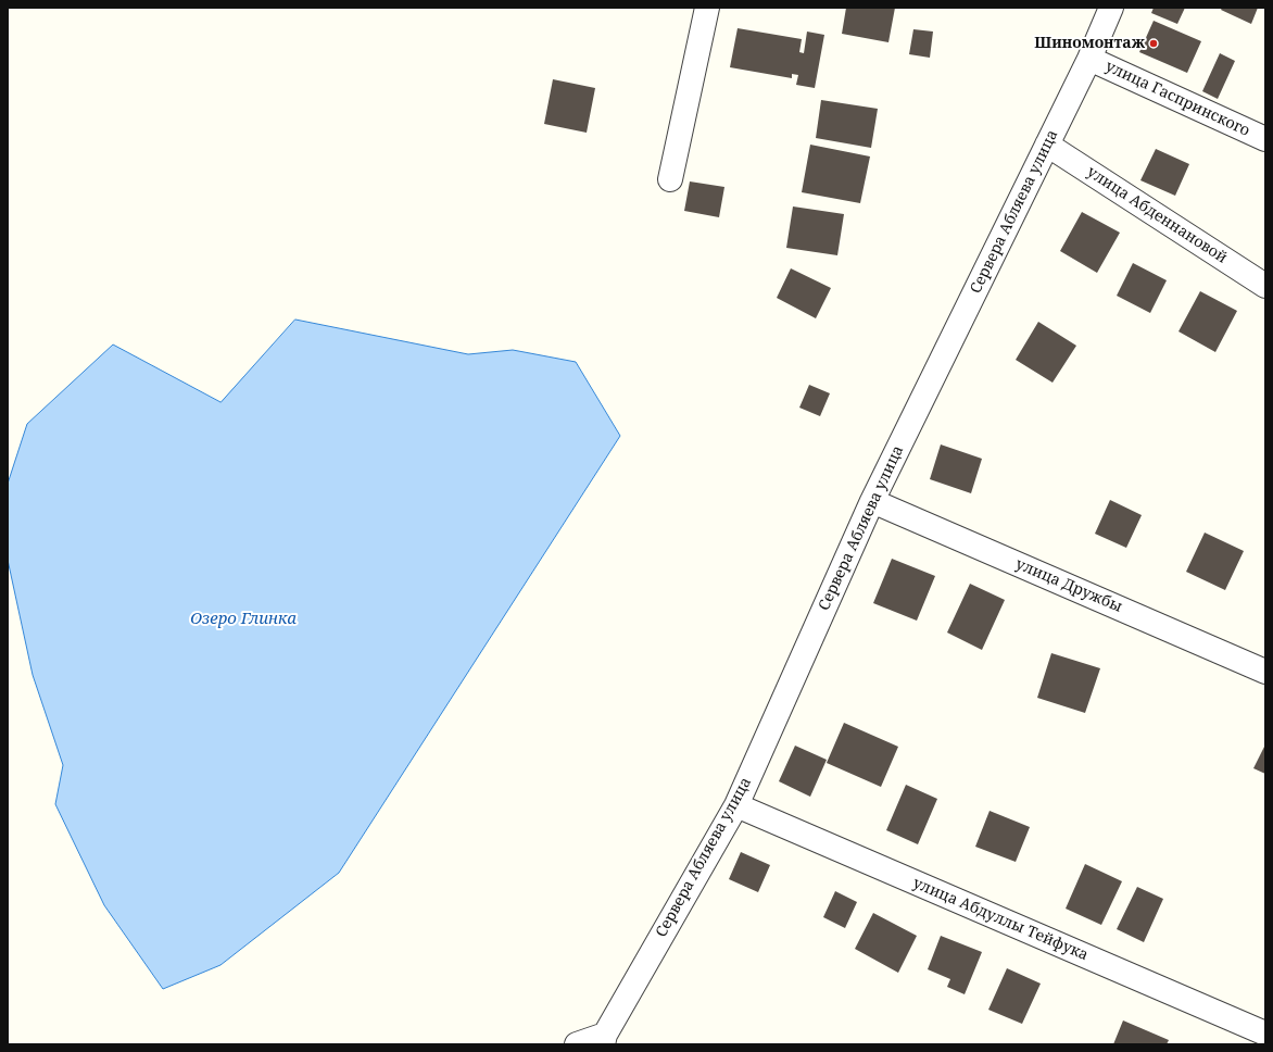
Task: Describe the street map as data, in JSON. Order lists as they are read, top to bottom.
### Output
{
  "streets": {
    "street": [
      "улица Гаспринского",
      "Сервера Абляева улица",
      "улица Абденнановой",
      "улица Дружбы",
      "улица Абдуллы Тейфука"
    ]
  },
  "crossings": [
    ["улица Гаспринского", "Сервера Абляева улица"],
    ["Сервера Абляева улица", "улица Абденнановой"],
    ["Сервера Абляева улица", "улица Дружбы"],
    ["Сервера Абляева улица", "улица Абдуллы Тейфука"]
  ],
  "water": ["Озеро Глинка"],
  "places": ["Шиномонтаж"]
}
